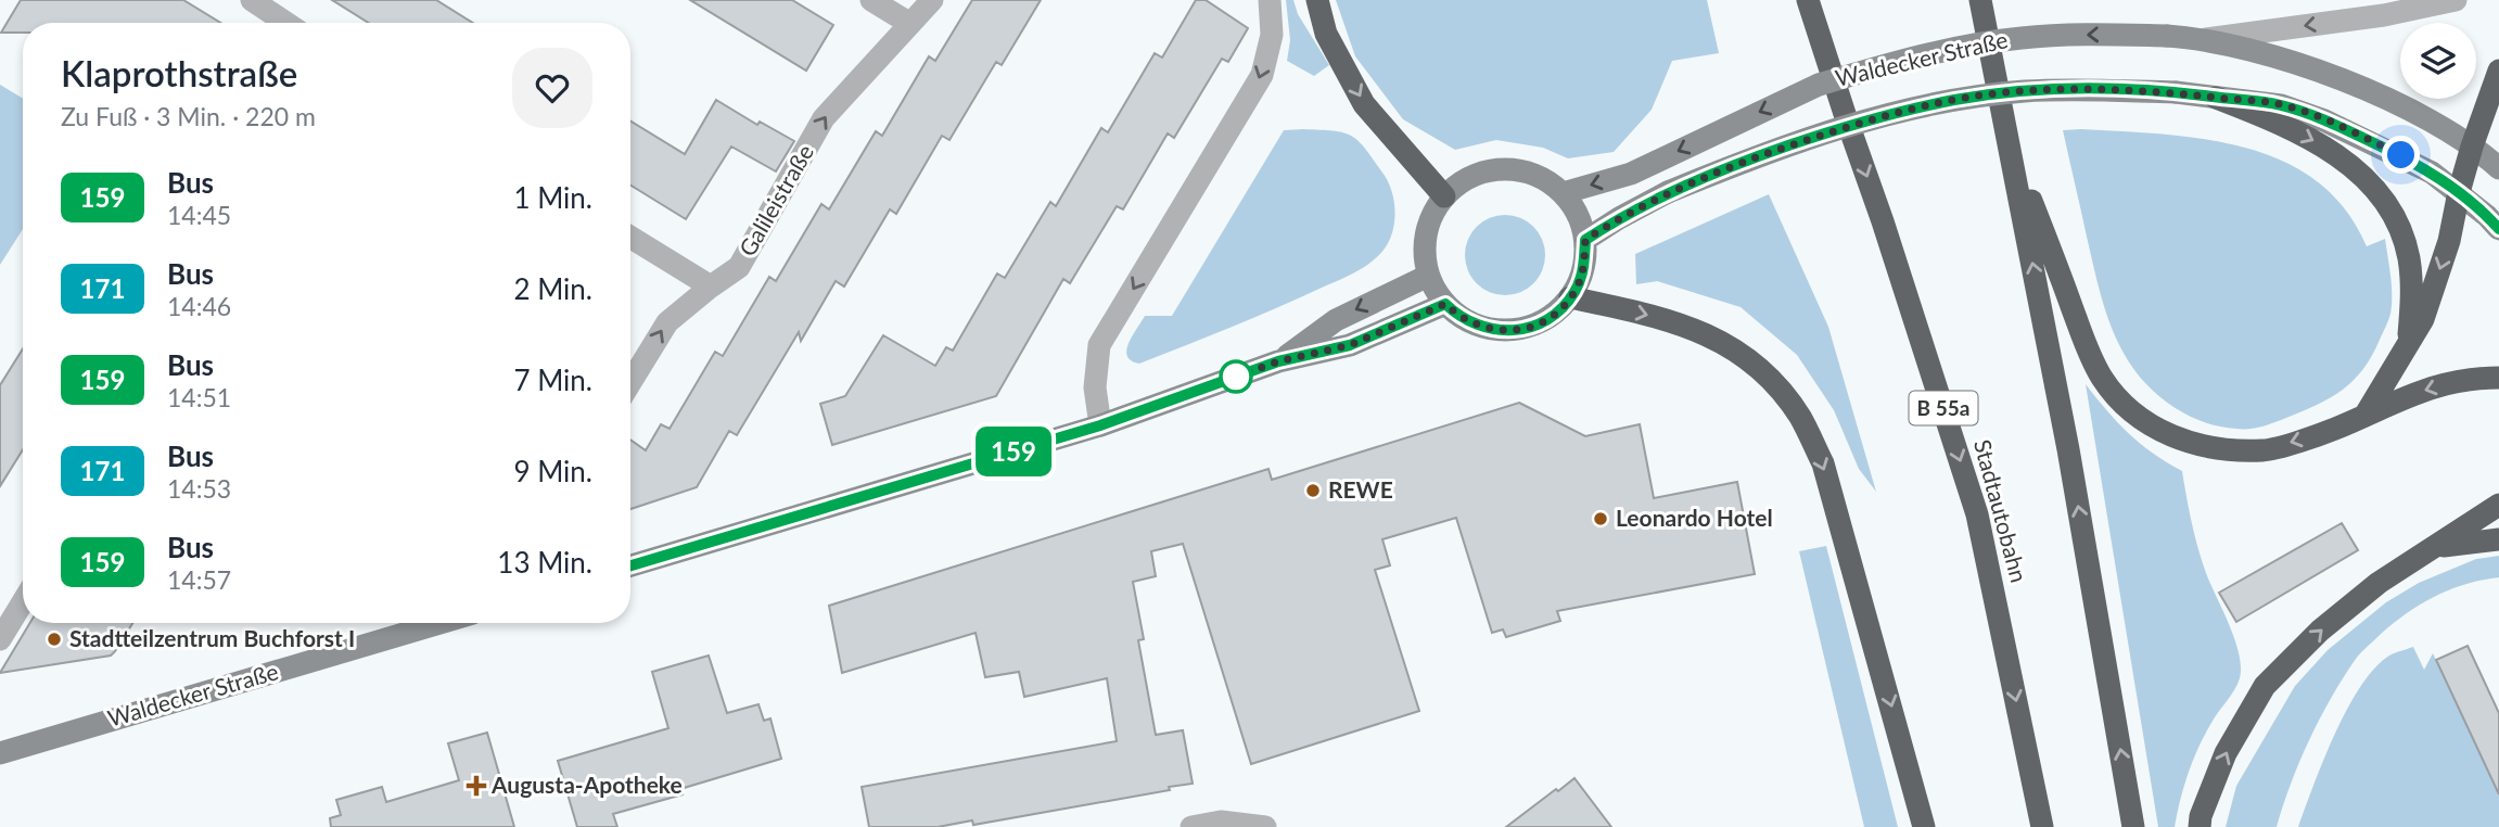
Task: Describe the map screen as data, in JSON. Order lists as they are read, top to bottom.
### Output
{
  "streets": {
    "highway": ["B 55a", "Stadtautobahn"],
    "street": ["Waldecker Straße", "Galileistraße"]
  },
  "one_way": ["Galileistraße"],
  "places": {
    "other": ["REWE", "Leonardo Hotel", "Stadtteilzentrum Buchforst I"],
    "health": ["Augusta-Apotheke"]
  },
  "lines": ["bus line 159"],
  "page": {
    "on_map": "159",
    "heading": ["Klaprothstraße", "Zu Fuß · 3 Min. · 220 m"],
    "list": [
      {
        "mark": "159",
        "name": "Bus",
        "note": "14:45",
        "value": "1 Min."
      },
      {
        "mark": "171",
        "name": "Bus",
        "note": "14:46",
        "value": "2 Min."
      },
      {
        "mark": "159",
        "name": "Bus",
        "note": "14:51",
        "value": "7 Min."
      },
      {
        "mark": "171",
        "name": "Bus",
        "note": "14:53",
        "value": "9 Min."
      },
      {
        "mark": "159",
        "name": "Bus",
        "note": "14:57",
        "value": "13 Min."
      }
    ]
  }
}
